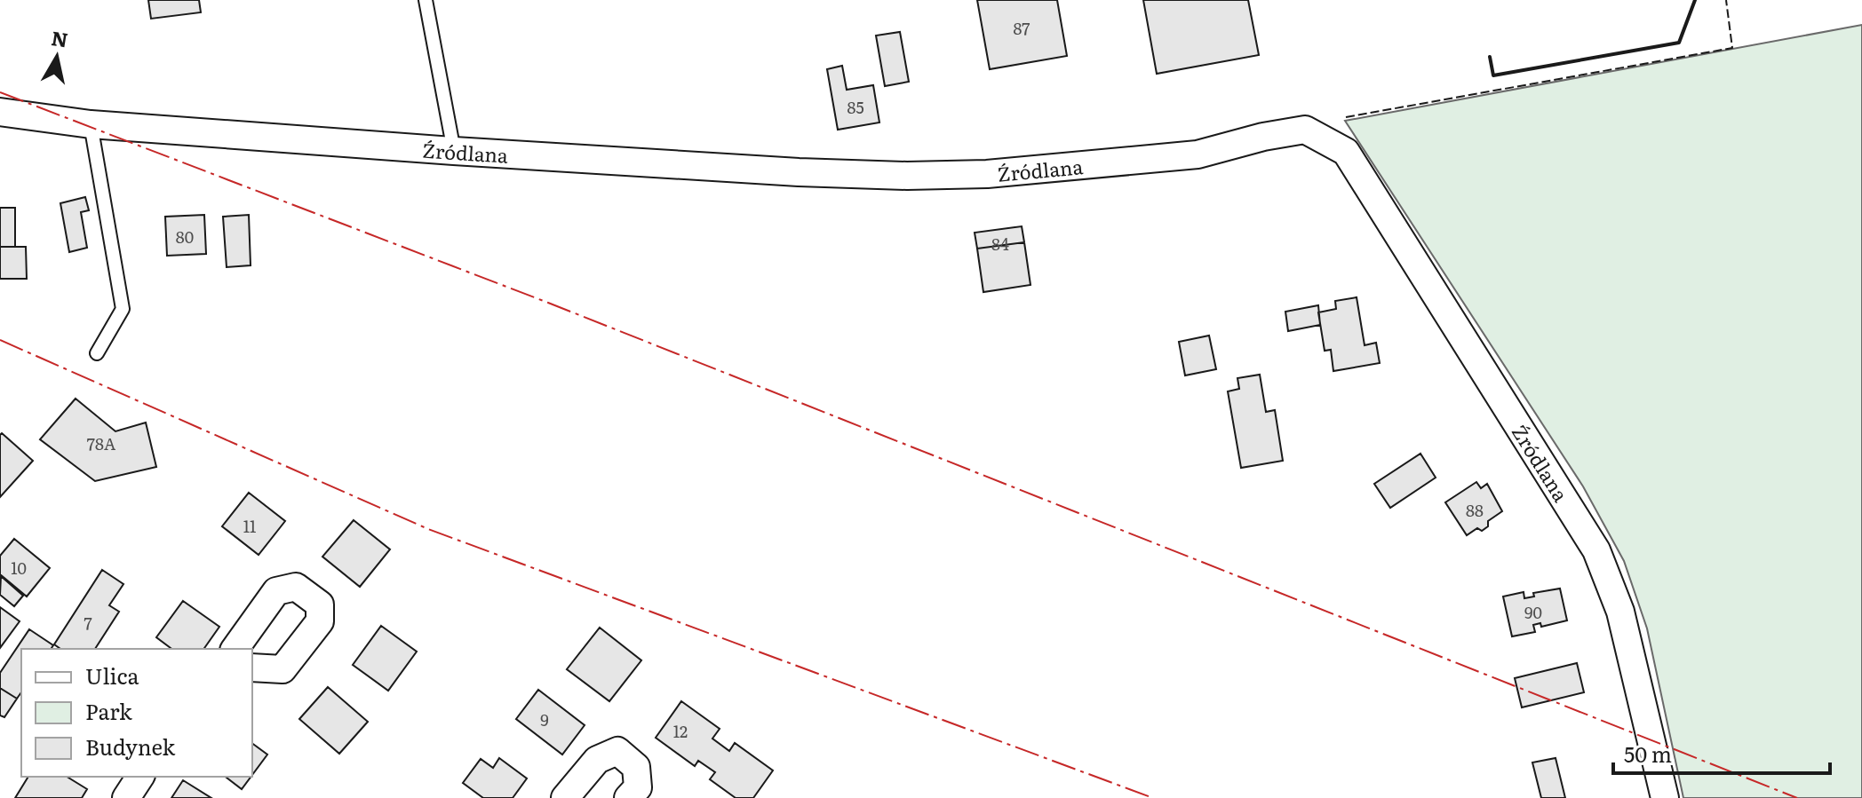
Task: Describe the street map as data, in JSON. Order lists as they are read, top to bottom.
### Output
{
  "streets": {
    "street": ["Źródlana"]
  },
  "house_numbers": [
    "87",
    "85",
    "80",
    "84",
    "78A",
    "88",
    "11",
    "10",
    "90",
    "7",
    "9",
    "12"
  ],
  "legend": ["Ulica", "Park", "Budynek"],
  "scale_bar": "50 m",
  "north": "top"
}
